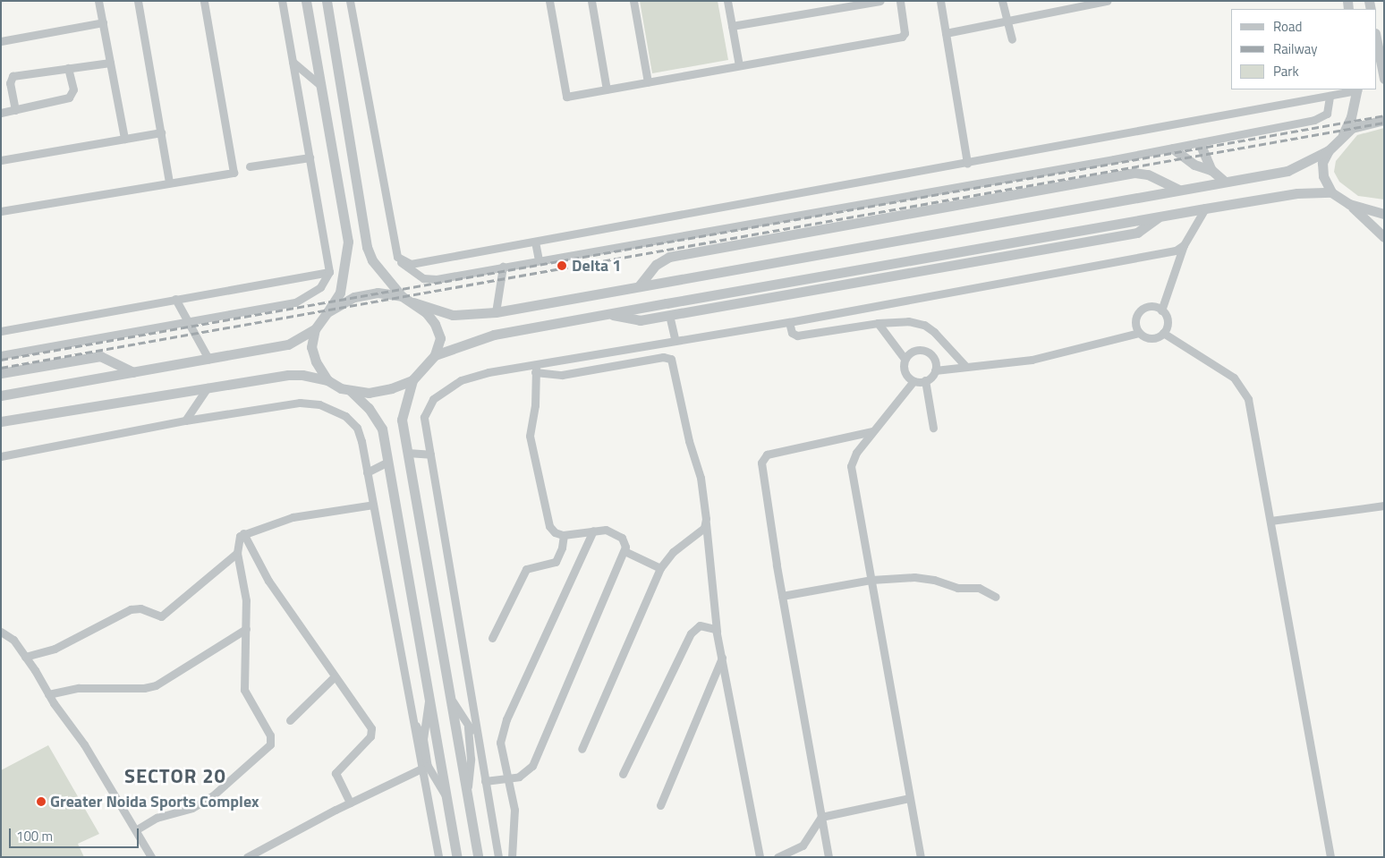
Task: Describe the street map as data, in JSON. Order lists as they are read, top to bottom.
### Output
{
  "districts": ["SECTOR 20"],
  "places": ["Delta 1", "Greater Noida Sports Complex"],
  "legend": ["Road", "Railway", "Park"],
  "scale_bar": "100 m"
}
